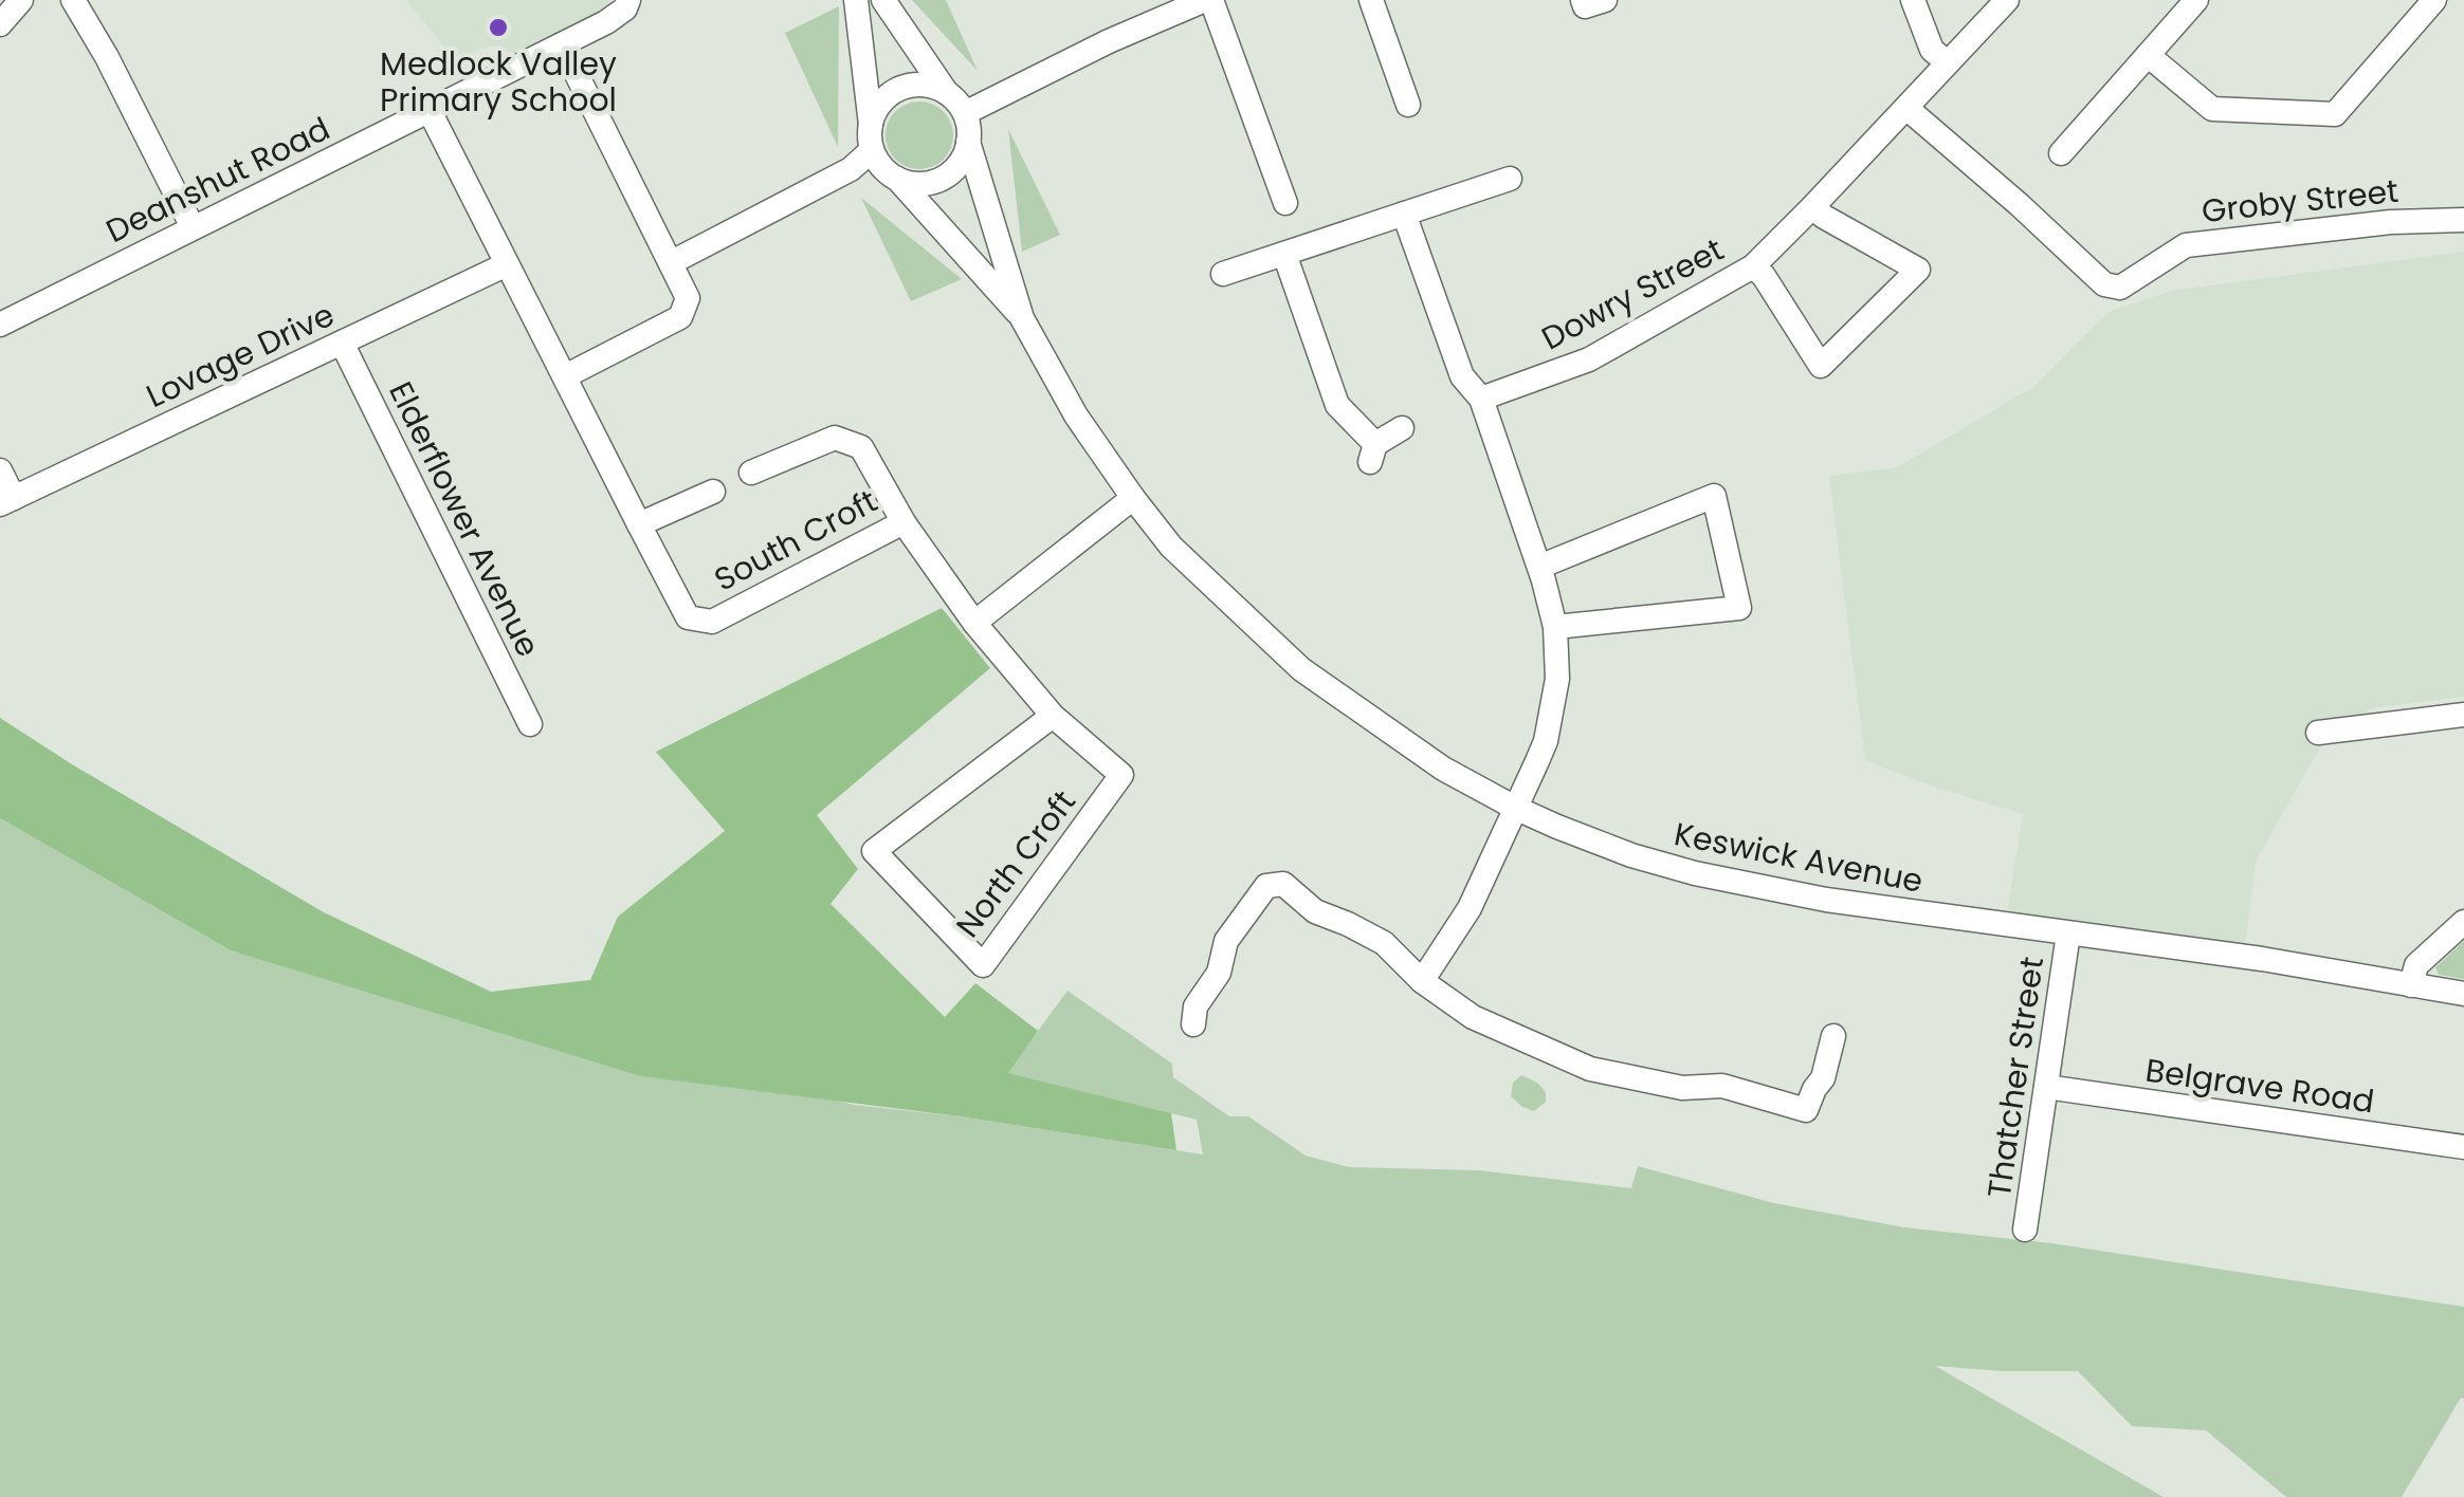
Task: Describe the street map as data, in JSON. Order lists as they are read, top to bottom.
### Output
{
  "streets": {
    "street": [
      "Deanshut Road",
      "Groby Street",
      "Dowry Street",
      "Lovage Drive",
      "Elderflower Avenue",
      "South Croft",
      "Keswick Avenue",
      "North Croft",
      "Thatcher Street",
      "Belgrave Road"
    ]
  },
  "crossings": [
    ["Deanshut Road", "South Croft"],
    ["Groby Street", "Dowry Street"],
    ["Lovage Drive", "Elderflower Avenue"],
    ["Lovage Drive", "South Croft"],
    ["South Croft", "North Croft"],
    ["Keswick Avenue", "Thatcher Street"],
    ["Thatcher Street", "Belgrave Road"]
  ],
  "places": ["Medlock Valley Primary School"]
}
